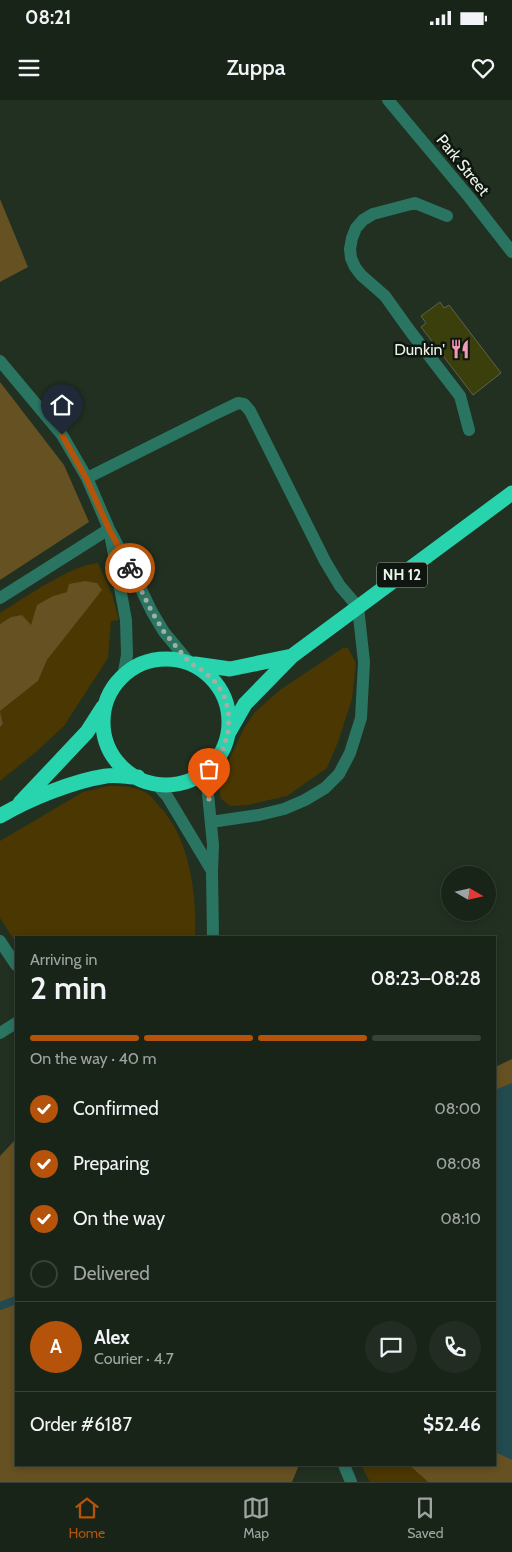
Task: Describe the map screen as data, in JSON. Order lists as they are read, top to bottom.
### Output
{
  "streets": {
    "highway": ["NH 12"],
    "street": ["Park Street"]
  },
  "places": {
    "restaurant": ["Dunkin'"]
  },
  "north": "right",
  "page": {
    "status": "08:21",
    "header": "Zuppa",
    "heading": ["2 min", "Arriving in", "08:23–08:28"],
    "panel": [
      "Alex",
      "Courier · 4.7",
      "Order #6187",
      "$52.46"
    ],
    "bar": "On the way · 40 m",
    "list": [
      ["Confirmed", "08:00"],
      ["Preparing", "08:08"],
      ["On the way", "08:10"],
      "Delivered"
    ],
    "round": "A",
    "tabs": ["Home", "Map", "Saved"]
  }
}
